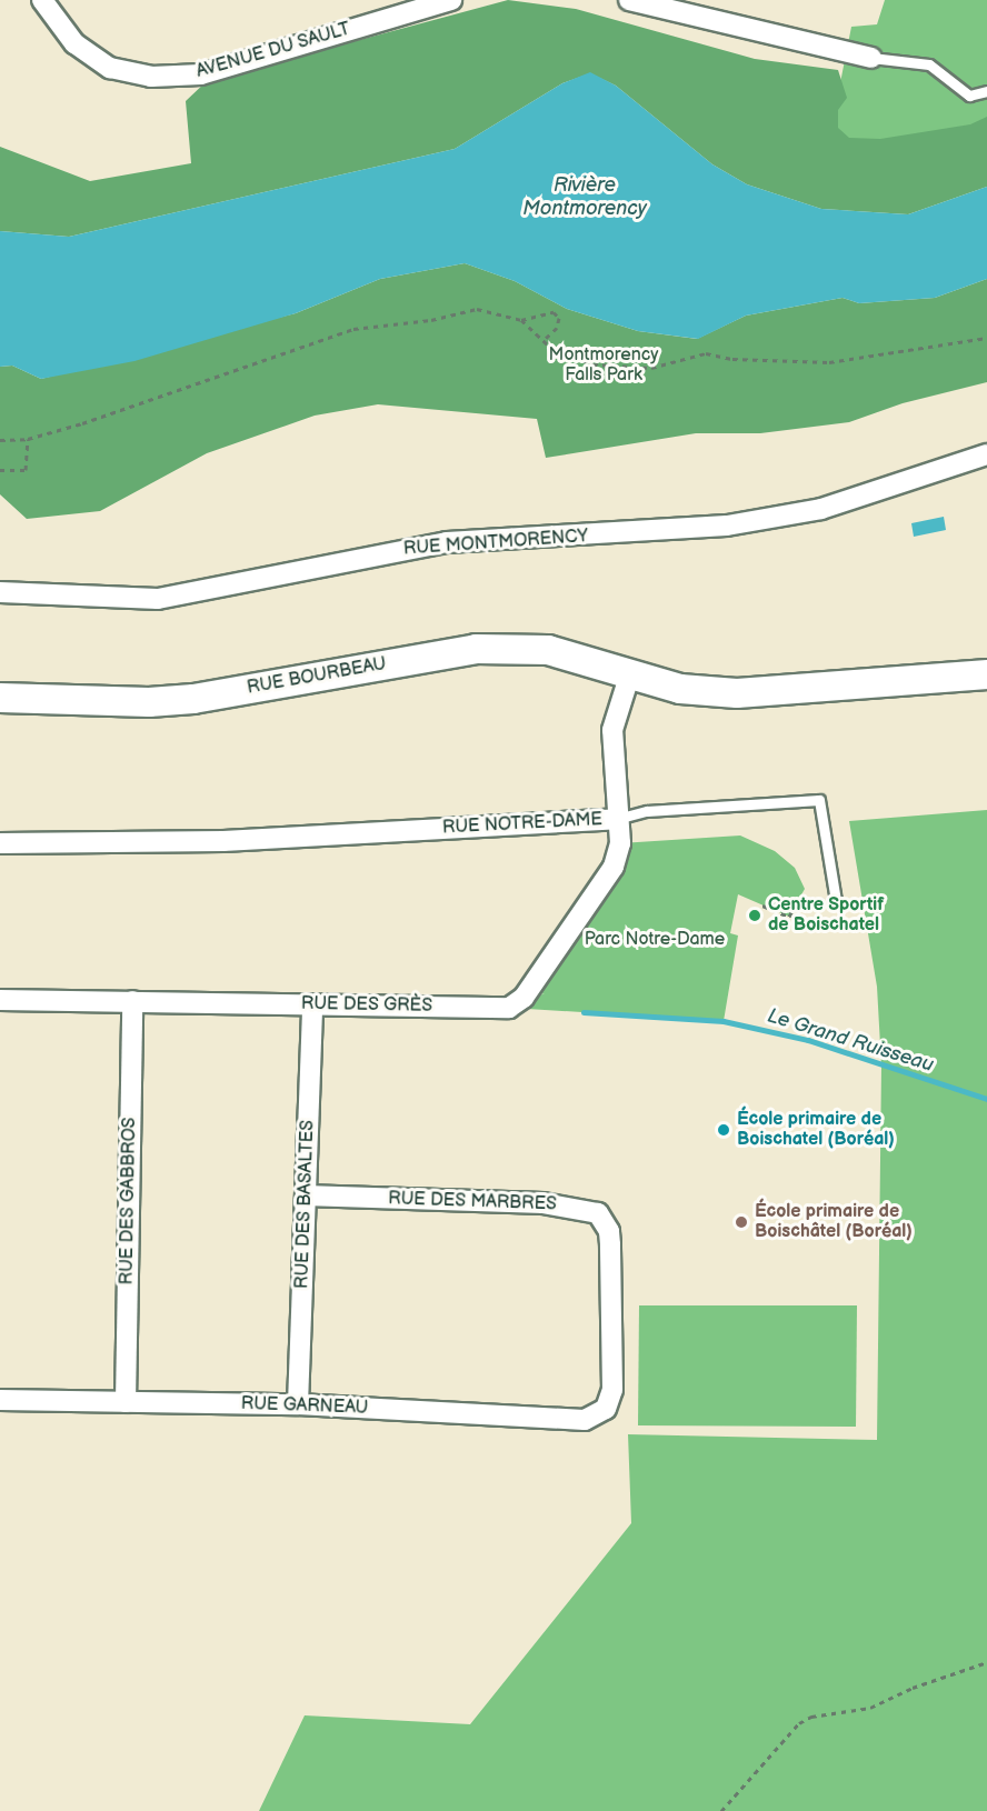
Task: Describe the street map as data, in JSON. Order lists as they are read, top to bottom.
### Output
{
  "streets": {
    "street": [
      "AVENUE DU SAULT",
      "RUE MONTMORENCY",
      "RUE BOURBEAU",
      "RUE NOTRE-DAME",
      "RUE DES GRÈS",
      "RUE DES GABBROS",
      "RUE DES MARBRES",
      "RUE DES BASALTES",
      "RUE GARNEAU"
    ]
  },
  "crossings": [
    ["RUE BOURBEAU", "RUE NOTRE-DAME"],
    ["RUE NOTRE-DAME", "RUE DES GRÈS"],
    ["RUE DES GRÈS", "RUE DES GABBROS"],
    ["RUE DES GRÈS", "RUE DES BASALTES"],
    ["RUE DES GABBROS", "RUE GARNEAU"],
    ["RUE DES MARBRES", "RUE DES BASALTES"],
    ["RUE DES MARBRES", "RUE GARNEAU"],
    ["RUE DES BASALTES", "RUE GARNEAU"]
  ],
  "water": ["Rivière Montmorency", "Le Grand Ruisseau"],
  "parks": ["Montmorency Falls Park", "Parc Notre-Dame"],
  "places": ["Centre Sportif de Boischatel", "École primaire de Boischatel (Boréal)", "École primaire de Boischâtel (Boréal)"]
}
